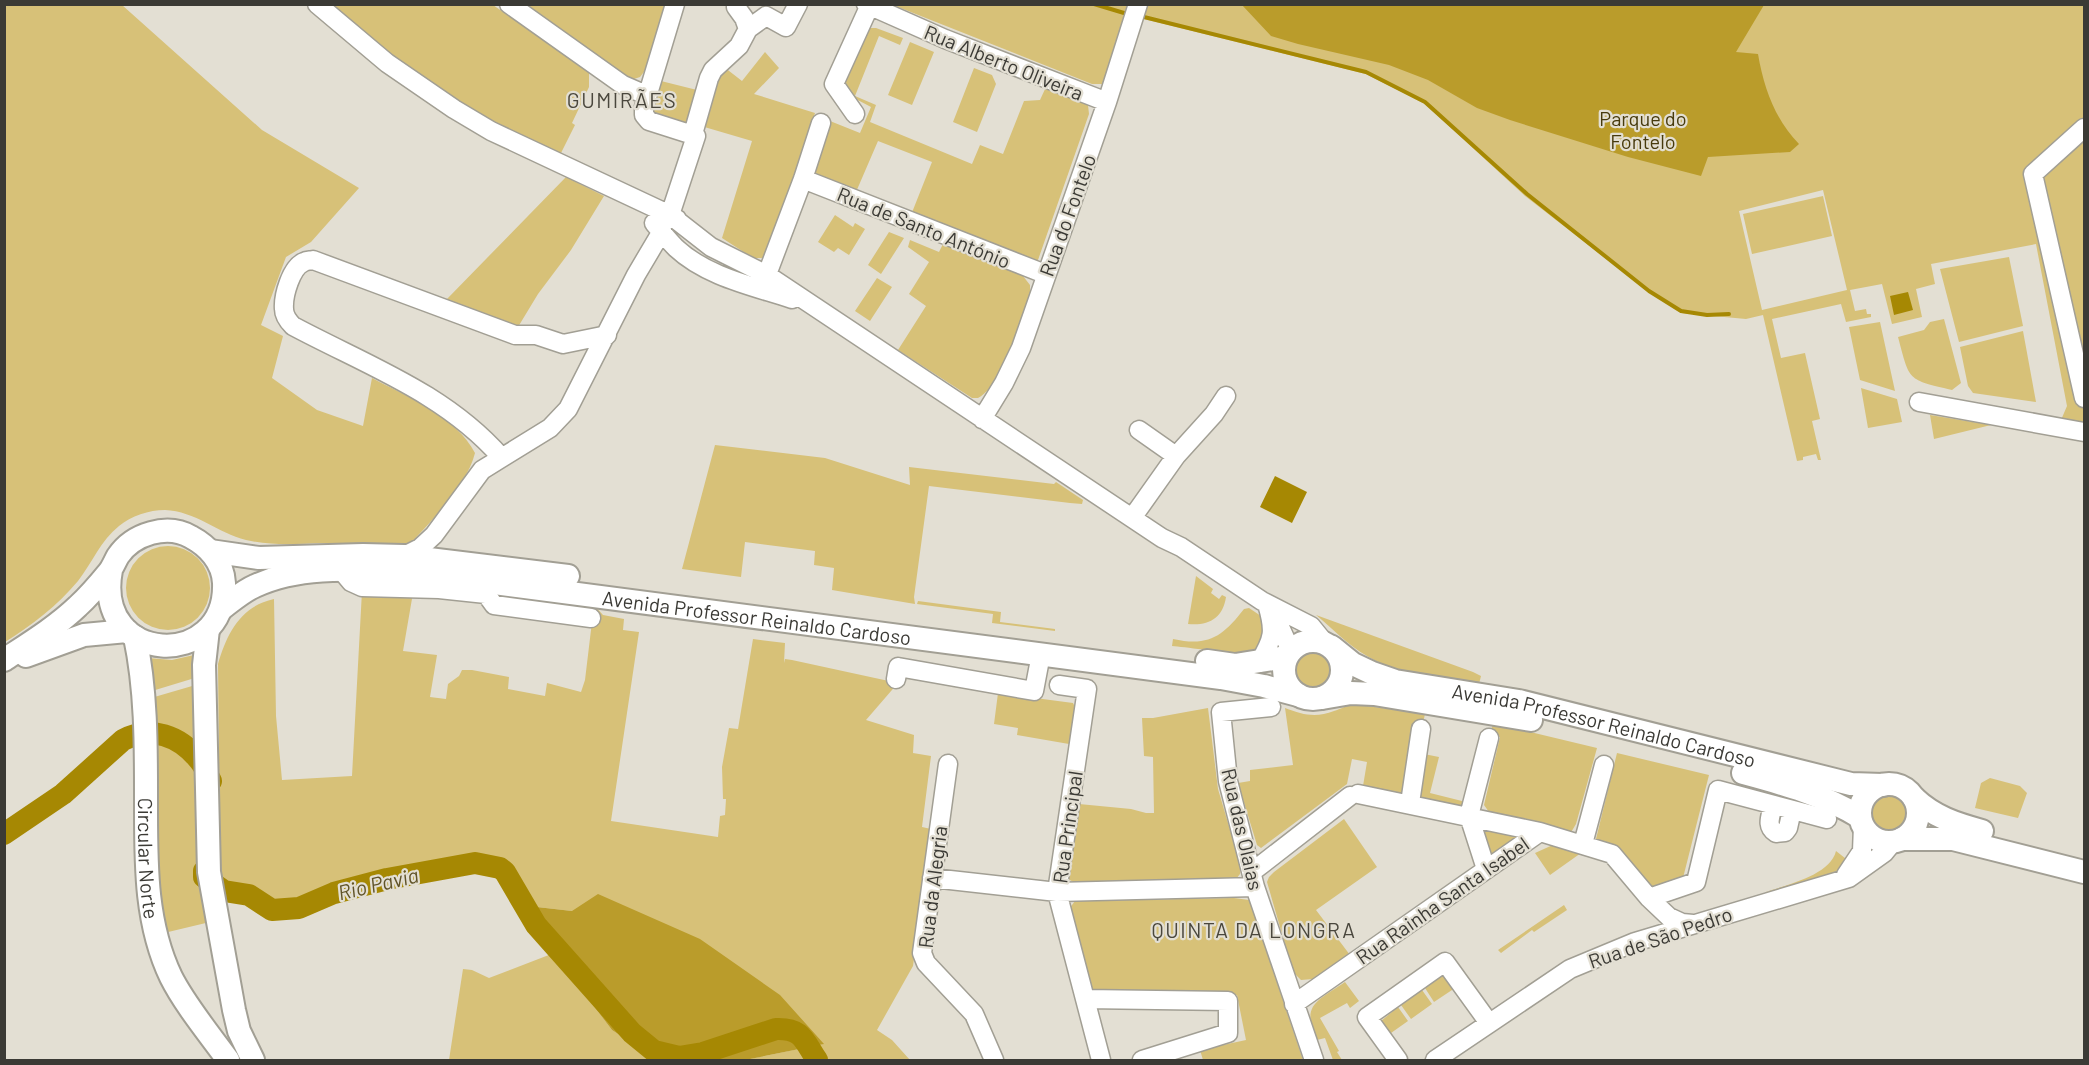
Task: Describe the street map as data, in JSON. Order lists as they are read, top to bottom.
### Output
{
  "streets": {
    "main road": ["Avenida Professor Reinaldo Cardoso", "Circular Norte"],
    "street": [
      "Rua Alberto Oliveira",
      "Rua do Fontelo",
      "Rua de Santo António",
      "Rua Principal",
      "Rua das Olaias",
      "Rua da Alegria",
      "Rua Rainha Santa Isabel",
      "Rua de São Pedro"
    ]
  },
  "crossings": [
    ["Rua Alberto Oliveira", "Rua do Fontelo"],
    ["Rua do Fontelo", "Rua de Santo António"],
    ["Avenida Professor Reinaldo Cardoso", "Circular Norte"],
    ["Avenida Professor Reinaldo Cardoso", "Rua de São Pedro"],
    ["Rua das Olaias", "Rua Rainha Santa Isabel"],
    ["Rua Rainha Santa Isabel", "Rua de São Pedro"]
  ],
  "districts": ["GUMIRÃES", "QUINTA DA LONGRA"],
  "water": ["Rio Pavia"],
  "parks": ["Parque do Fontelo"]
}
